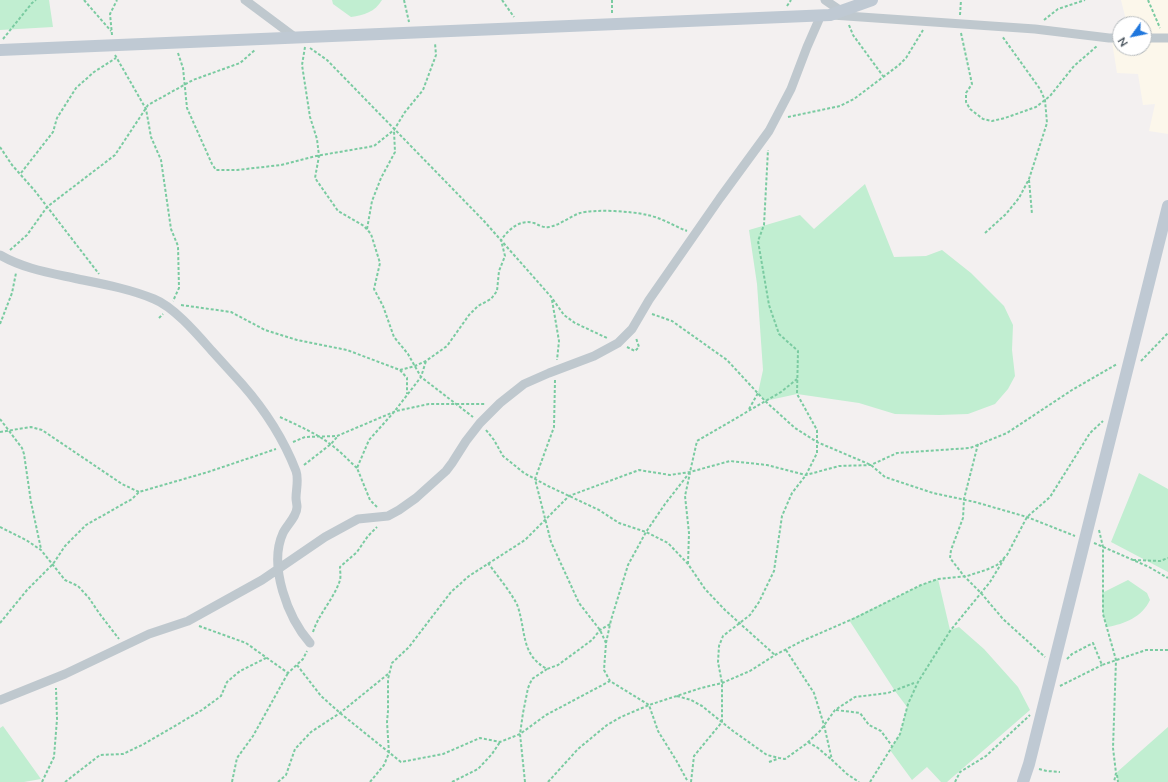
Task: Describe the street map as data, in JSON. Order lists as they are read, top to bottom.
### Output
{
  "north": "bottom left"
}
